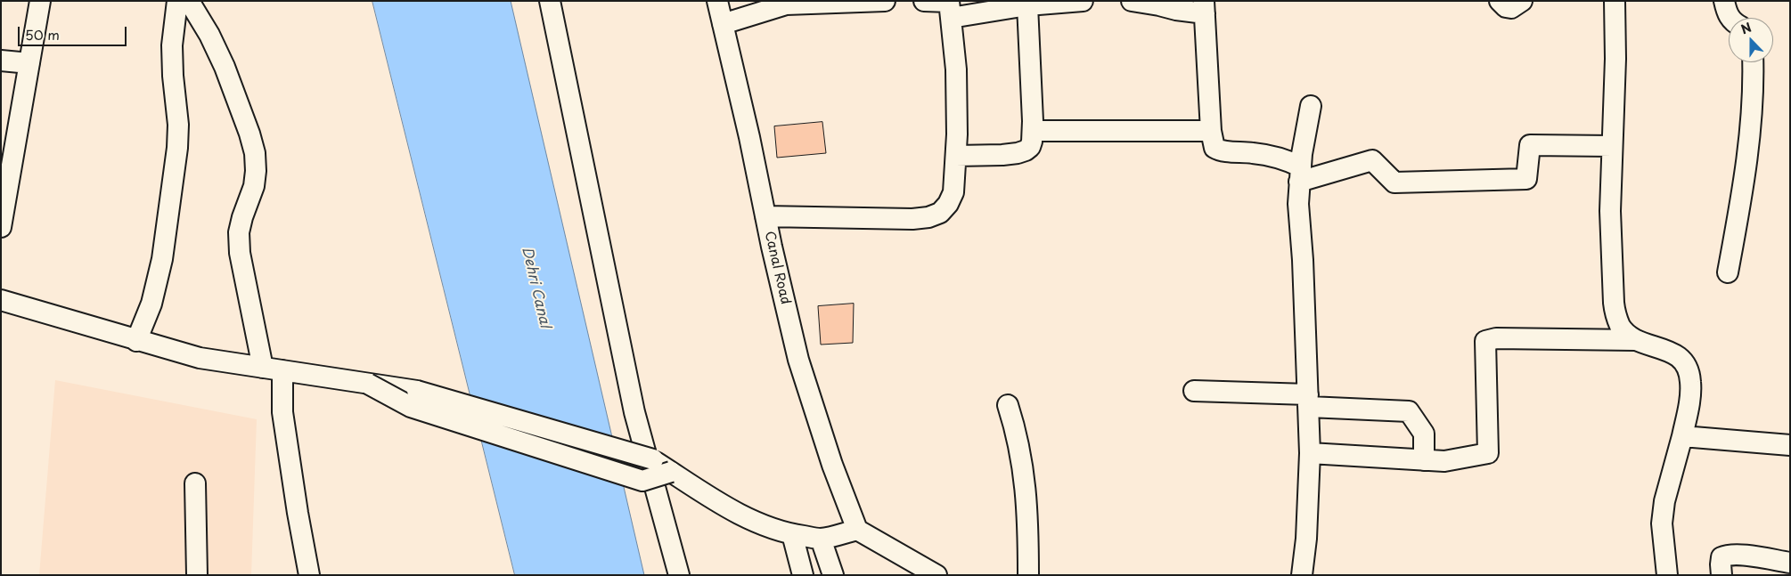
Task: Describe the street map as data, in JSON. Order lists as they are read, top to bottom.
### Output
{
  "streets": {
    "street": ["Canal Road"]
  },
  "water": ["Dehri Canal"],
  "scale_bar": "50 m",
  "north": "top"
}
